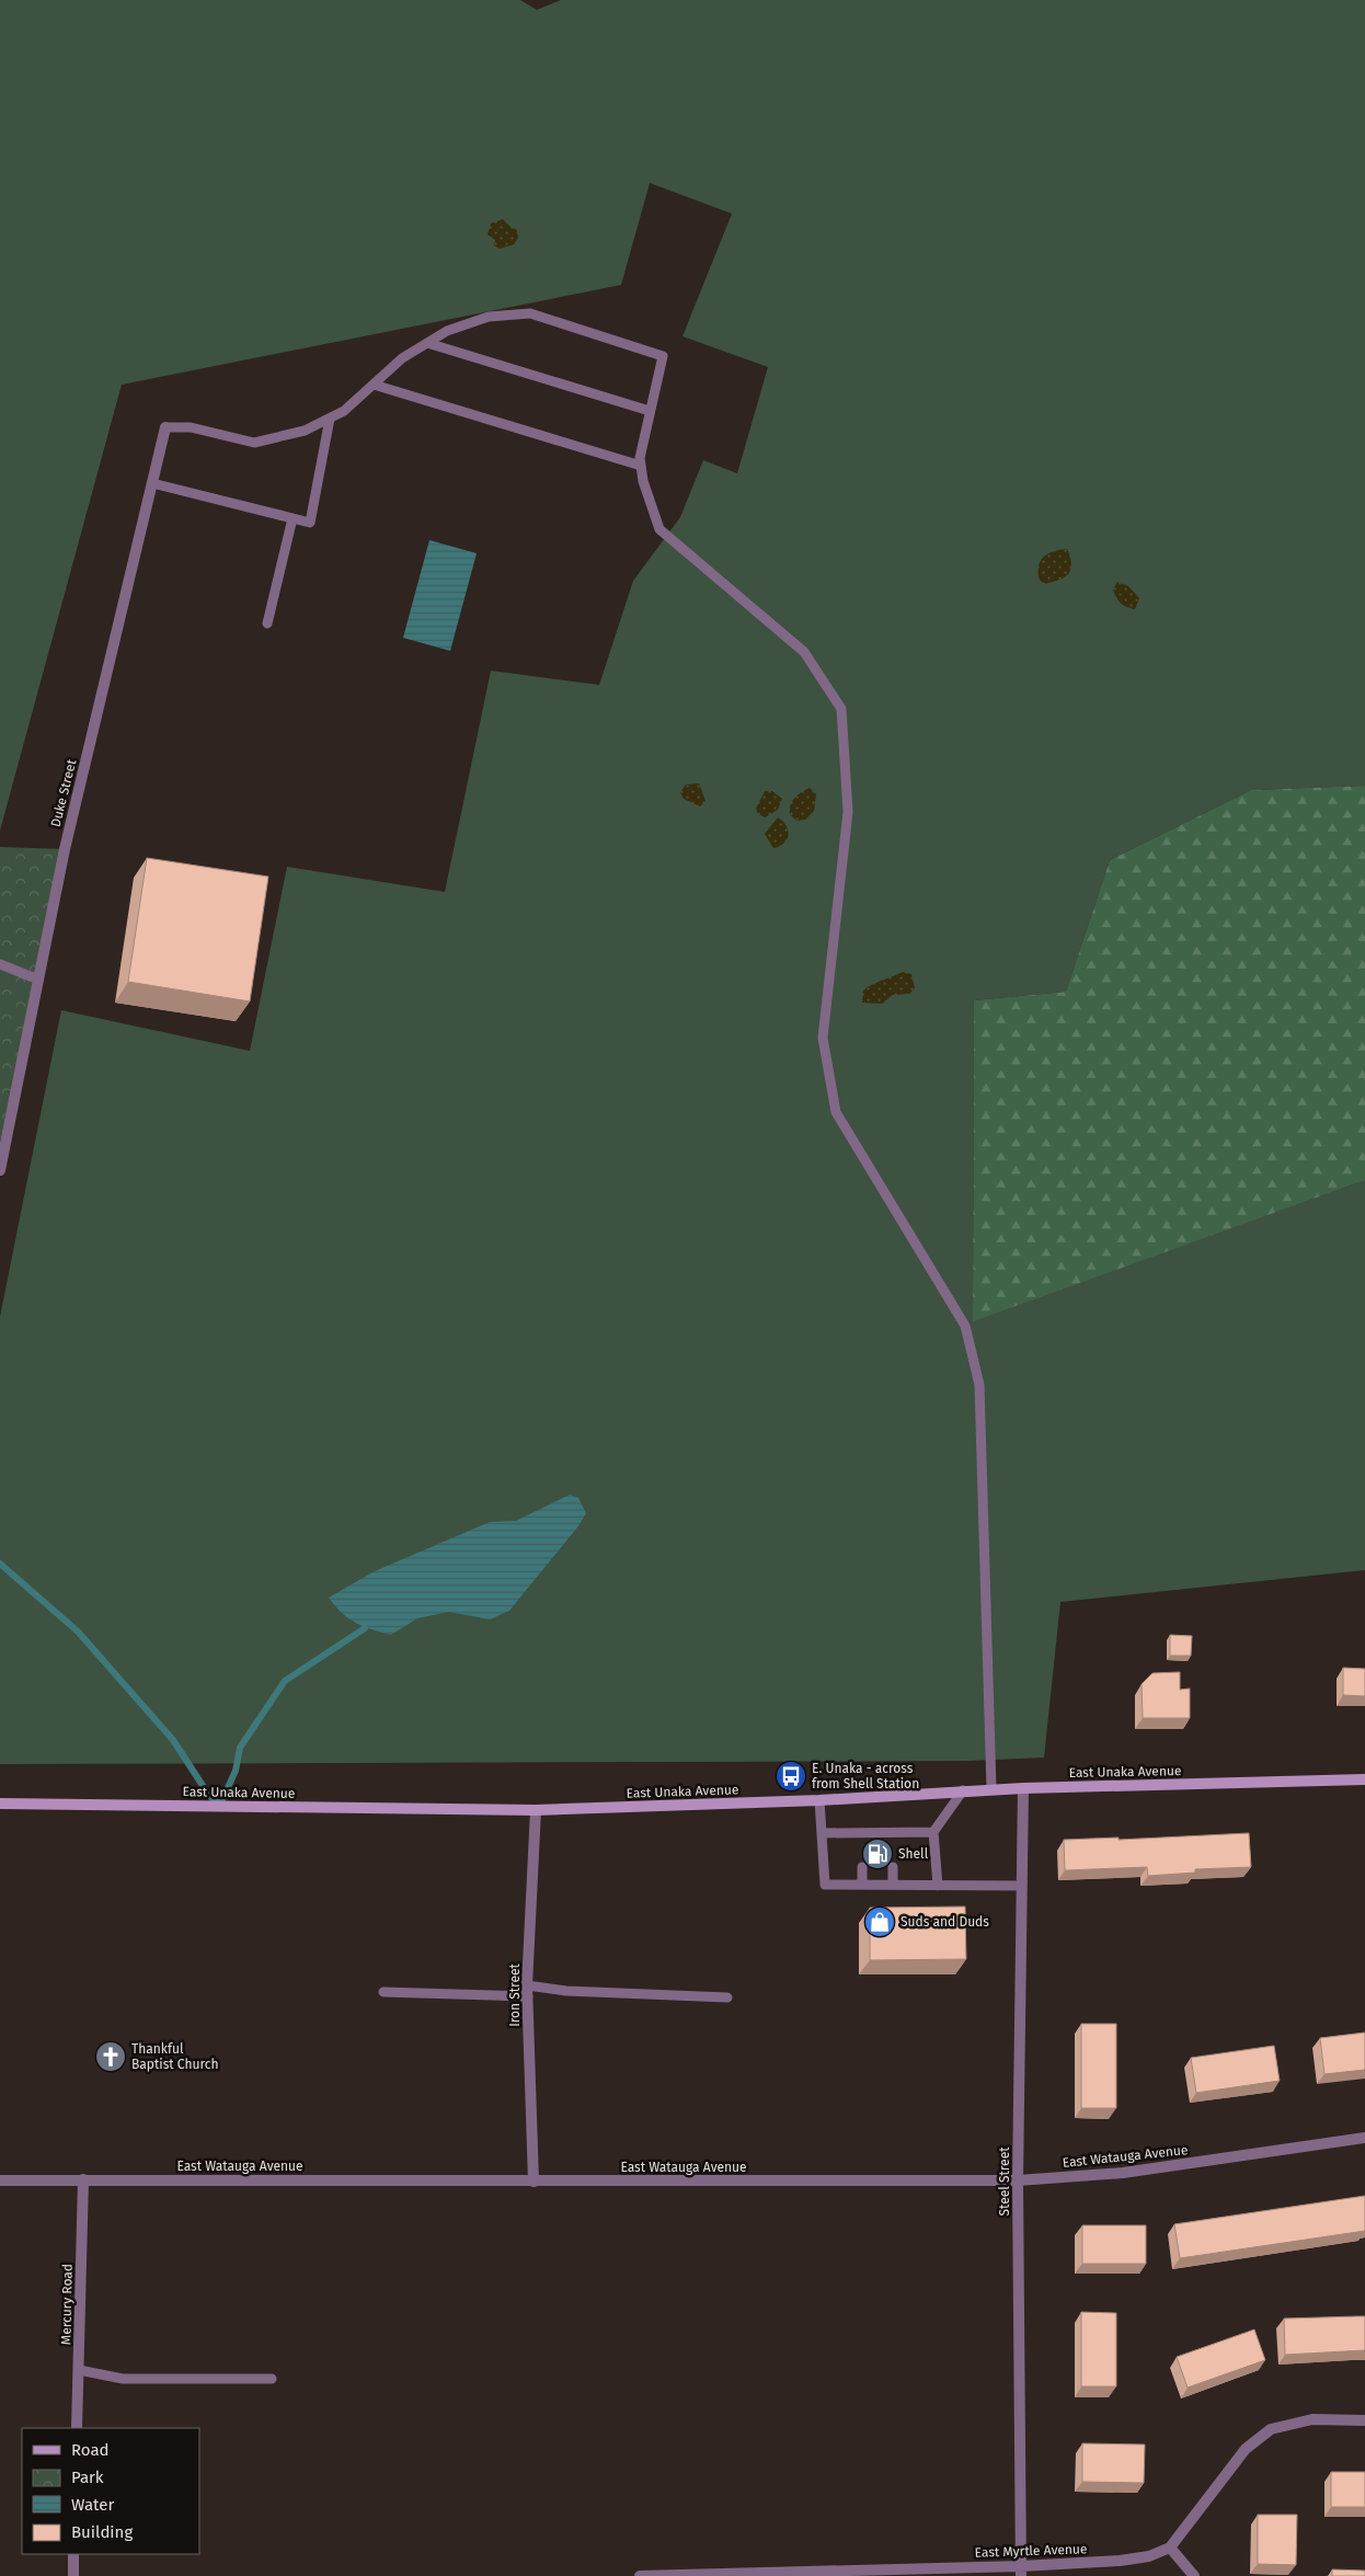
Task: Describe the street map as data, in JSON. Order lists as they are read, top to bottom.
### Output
{
  "streets": {
    "main road": ["East Unaka Avenue"],
    "street": [
      "Duke Street",
      "Iron Street",
      "East Watauga Avenue",
      "Steel Street",
      "Mercury Road",
      "East Myrtle Avenue"
    ]
  },
  "crossings": [
    ["East Unaka Avenue", "Iron Street"],
    ["East Unaka Avenue", "Steel Street"],
    ["Iron Street", "East Watauga Avenue"],
    ["East Watauga Avenue", "Steel Street"],
    ["East Watauga Avenue", "Mercury Road"],
    ["Steel Street", "East Myrtle Avenue"]
  ],
  "places": {
    "bus stop": ["E. Unaka - across from Shell Station"],
    "fuel station": ["Shell"],
    "shop": ["Suds and Duds"],
    "church": ["Thankful Baptist Church"]
  },
  "legend": [
    "Road",
    "Park",
    "Water",
    "Building"
  ]
}
